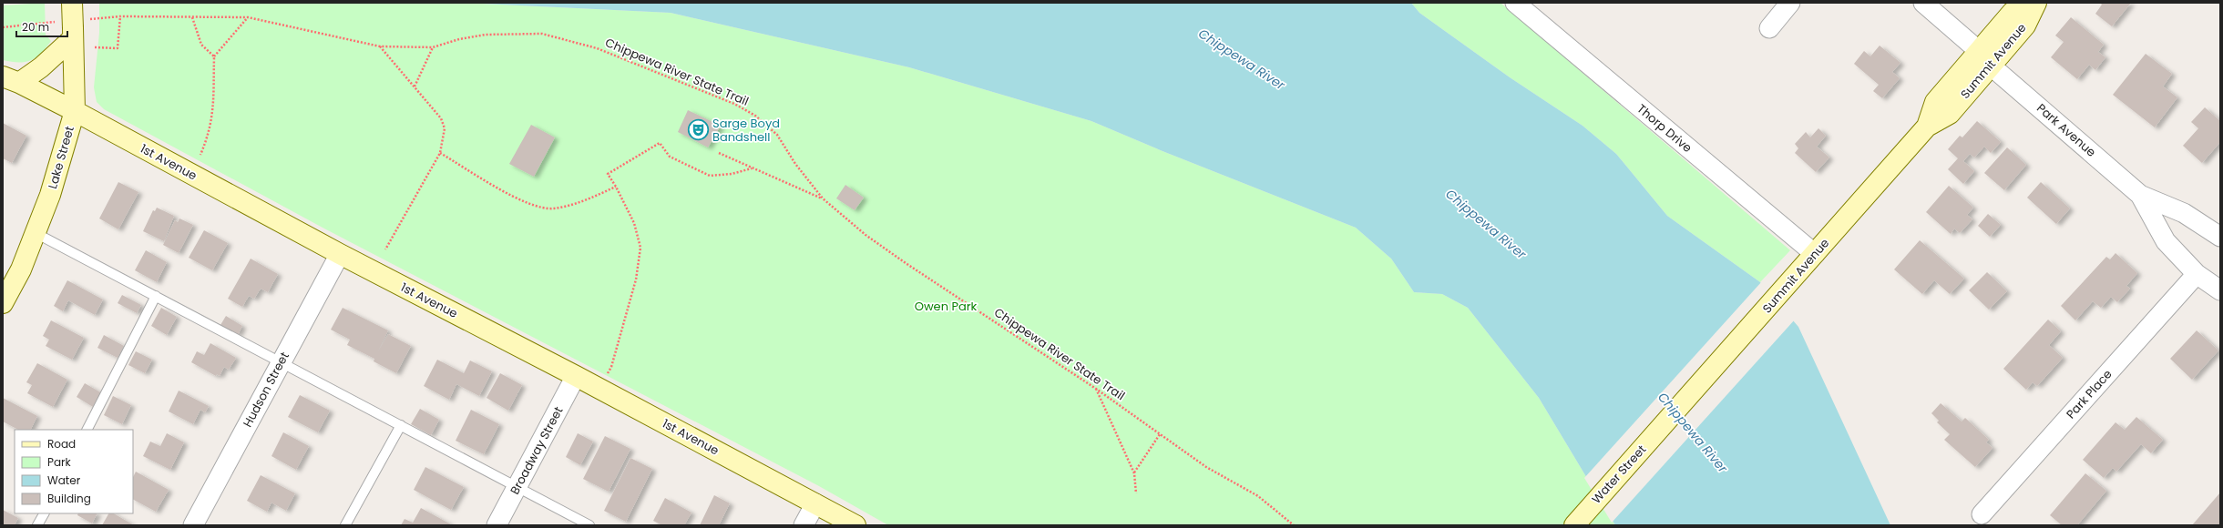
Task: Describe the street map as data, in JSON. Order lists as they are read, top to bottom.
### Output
{
  "streets": {
    "street": [
      "Summit Avenue",
      "Thorp Drive",
      "Park Avenue",
      "Lake Street",
      "1st Avenue",
      "Hudson Street",
      "Park Place",
      "Broadway Street",
      "Water Street"
    ],
    "path": ["Chippewa River State Trail"]
  },
  "crossings": [
    ["Summit Avenue", "Thorp Drive"],
    ["Summit Avenue", "Park Avenue"],
    ["Summit Avenue", "Water Street"],
    ["Chippewa River State Trail", "Lake Street"],
    ["Park Avenue", "Park Place"],
    ["Lake Street", "1st Avenue"],
    ["1st Avenue", "Hudson Street"],
    ["1st Avenue", "Broadway Street"]
  ],
  "water": ["Chippewa River"],
  "parks": ["Owen Park"],
  "places": {
    "theatre": ["Sarge Boyd Bandshell"]
  },
  "legend": [
    "Road",
    "Park",
    "Water",
    "Building"
  ],
  "scale_bar": "20 m"
}
